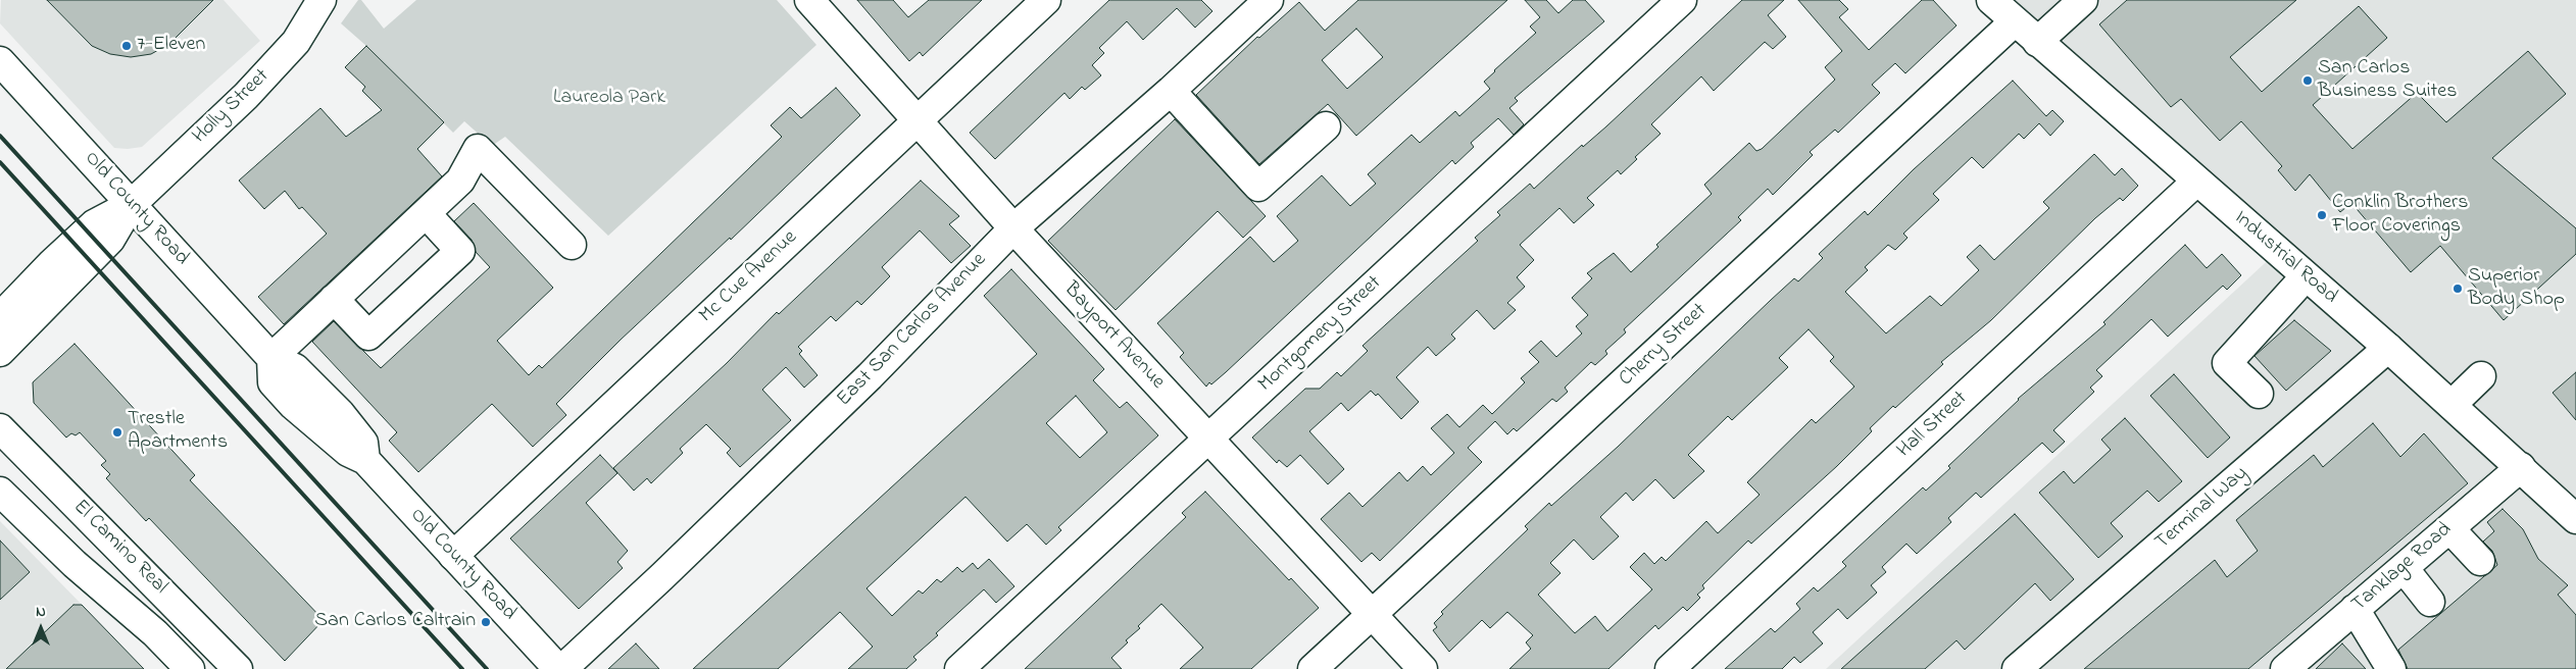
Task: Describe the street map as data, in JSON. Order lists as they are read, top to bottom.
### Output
{
  "streets": {
    "street": [
      "Holly Street",
      "Old County Road",
      "Industrial Road",
      "Mc Cue Avenue",
      "East San Carlos Avenue",
      "Montgomery Street",
      "Bayport Avenue",
      "Cherry Street",
      "Hall Street",
      "Terminal Way",
      "El Camino Real",
      "Tanklage Road"
    ]
  },
  "crossings": [
    ["Holly Street", "Old County Road"],
    ["Old County Road", "Mc Cue Avenue"],
    ["Industrial Road", "Cherry Street"],
    ["Industrial Road", "Hall Street"],
    ["Industrial Road", "Terminal Way"],
    ["Industrial Road", "Tanklage Road"],
    ["Mc Cue Avenue", "Bayport Avenue"],
    ["East San Carlos Avenue", "Bayport Avenue"],
    ["Montgomery Street", "Bayport Avenue"],
    ["Bayport Avenue", "Cherry Street"]
  ],
  "parks": ["Laureola Park"],
  "places": [
    "7-Eleven",
    "San Carlos Business Suites",
    "Conklin Brothers Floor Coverings",
    "Superior Body Shop",
    "Trestle Apartments",
    "San Carlos Caltrain"
  ],
  "north": "top"
}
